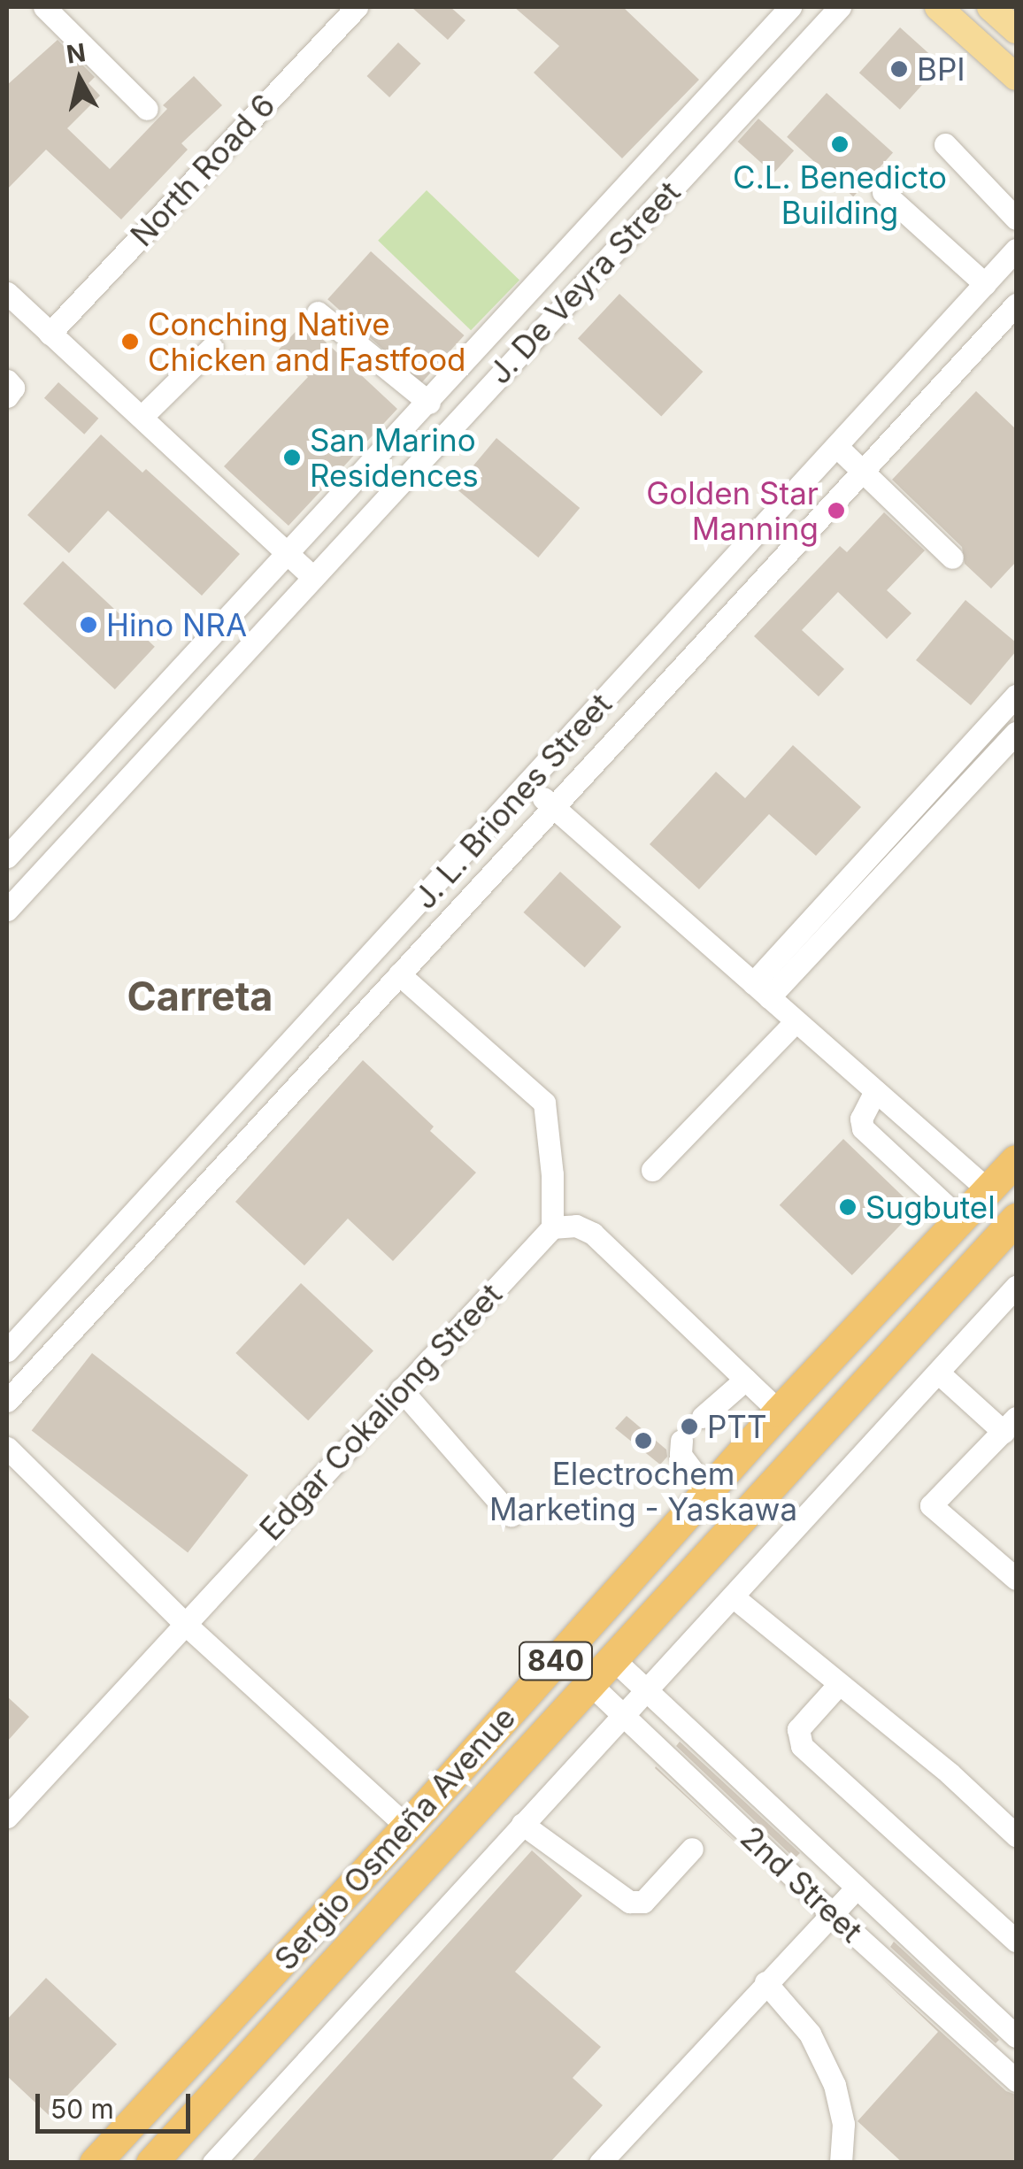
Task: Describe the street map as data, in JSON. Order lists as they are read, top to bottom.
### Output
{
  "streets": {
    "highway": ["840", "Sergio Osmeña Avenue"],
    "street": [
      "North Road 6",
      "J. De Veyra Street",
      "J. L. Briones Street",
      "Edgar Cokaliong Street",
      "2nd Street"
    ]
  },
  "crossings": [
    ["Sergio Osmeña Avenue", "2nd Street"]
  ],
  "districts": ["Carreta"],
  "places": [
    "BPI",
    "C.L. Benedicto Building",
    "Conching Native Chicken and Fastfood",
    "San Marino Residences",
    "Golden Star Manning",
    "Hino NRA",
    "Sugbutel",
    "PTT",
    "Electrochem Marketing - Yaskawa"
  ],
  "scale_bar": "50 m",
  "north": "top"
}
